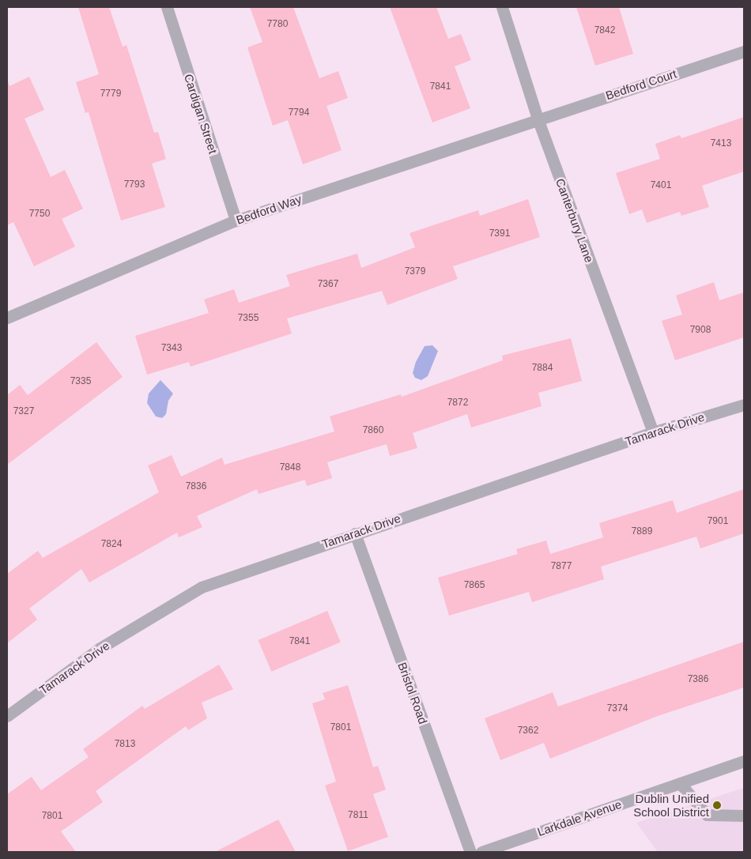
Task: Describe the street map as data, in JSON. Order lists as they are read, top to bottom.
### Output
{
  "streets": {
    "street": [
      "Bedford Court",
      "Cardigan Street",
      "Bedford Way",
      "Canterbury Lane",
      "Tamarack Drive",
      "Bristol Road",
      "Larkdale Avenue"
    ]
  },
  "crossings": [
    ["Bedford Court", "Bedford Way"],
    ["Bedford Court", "Canterbury Lane"],
    ["Cardigan Street", "Bedford Way"],
    ["Bedford Way", "Canterbury Lane"],
    ["Canterbury Lane", "Tamarack Drive"],
    ["Tamarack Drive", "Bristol Road"]
  ],
  "places": ["Dublin Unified School District"],
  "house_numbers": [
    "7780",
    "7842",
    "7841",
    "7779",
    "7794",
    "7413",
    "7793",
    "7401",
    "7750",
    "7391",
    "7379",
    "7367",
    "7355",
    "7908",
    "7343",
    "7884",
    "7335",
    "7872",
    "7327",
    "7860",
    "7848",
    "7836",
    "7901",
    "7889",
    "7824",
    "7877",
    "7865",
    "7841",
    "7386",
    "7374",
    "7801",
    "7362",
    "7813",
    "7811",
    "7801"
  ]
}
